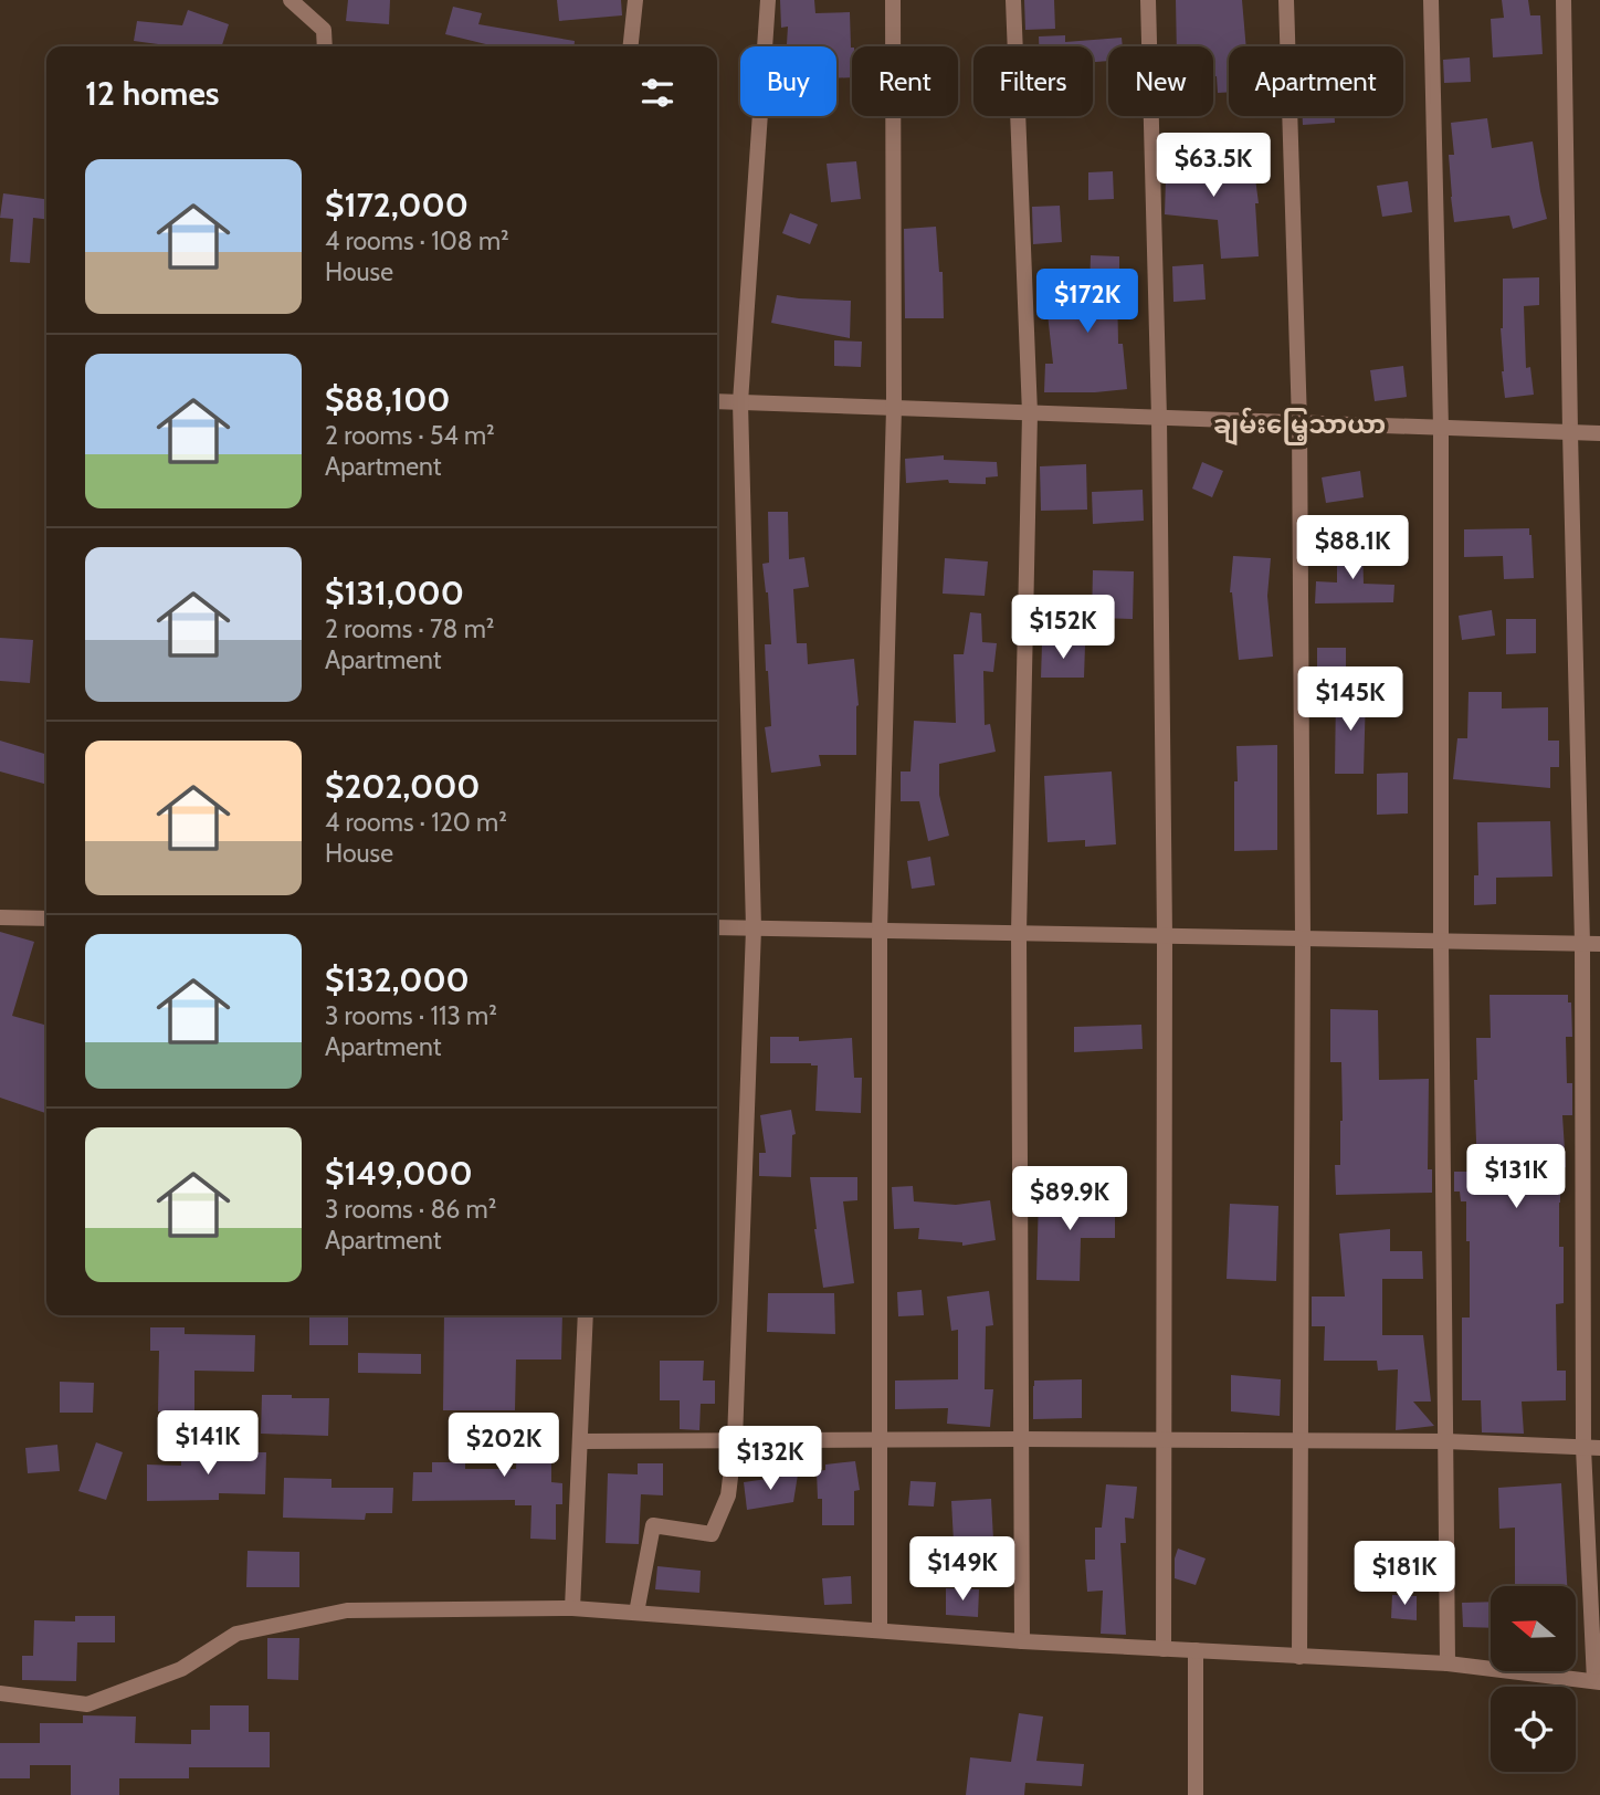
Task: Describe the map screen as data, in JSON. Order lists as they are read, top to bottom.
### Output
{
  "districts": ["ချမ်းမြေ့သာယာ"],
  "north": "left",
  "page": {
    "chip": [
      "Buy",
      "Rent",
      "Filters",
      "New",
      "Apartment"
    ],
    "heading": "12 homes",
    "price": [
      "$63.5K",
      "$172K",
      "$88.1K",
      "$152K",
      "$145K",
      "$131K",
      "$89.9K",
      "$141K",
      "$202K",
      "$132K",
      "$149K",
      "$181K"
    ],
    "list": [
      {
        "name": "$172,000",
        "note": "4 rooms · 108 m² · House"
      },
      {
        "name": "$88,100",
        "note": "2 rooms · 54 m² · Apartment"
      },
      {
        "name": "$131,000",
        "note": "2 rooms · 78 m² · Apartment"
      },
      {
        "name": "$202,000",
        "note": "4 rooms · 120 m² · House"
      },
      {
        "name": "$132,000",
        "note": "3 rooms · 113 m² · Apartment"
      },
      {
        "name": "$149,000",
        "note": "3 rooms · 86 m² · Apartment"
      }
    ]
  }
}
